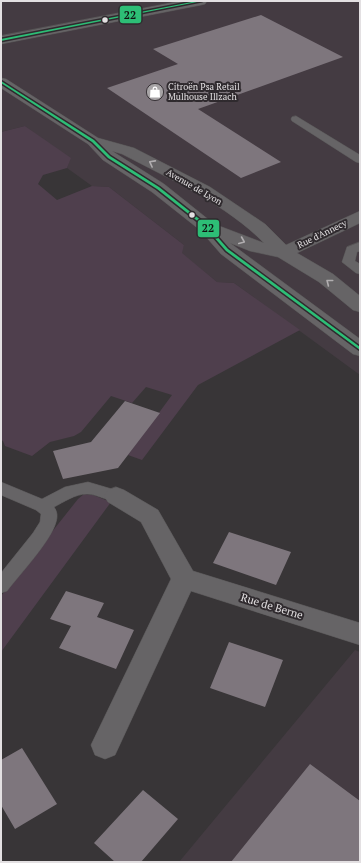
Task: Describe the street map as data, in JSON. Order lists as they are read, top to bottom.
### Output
{
  "streets": {
    "street": ["Avenue de Lyon", "Rue d'Annecy", "Rue de Berne"]
  },
  "crossings": [
    ["Avenue de Lyon", "Rue d'Annecy"]
  ],
  "places": {
    "shop": ["Citroën Psa Retail Mulhouse Illzach"]
  },
  "lines": ["transit line 22"]
}
